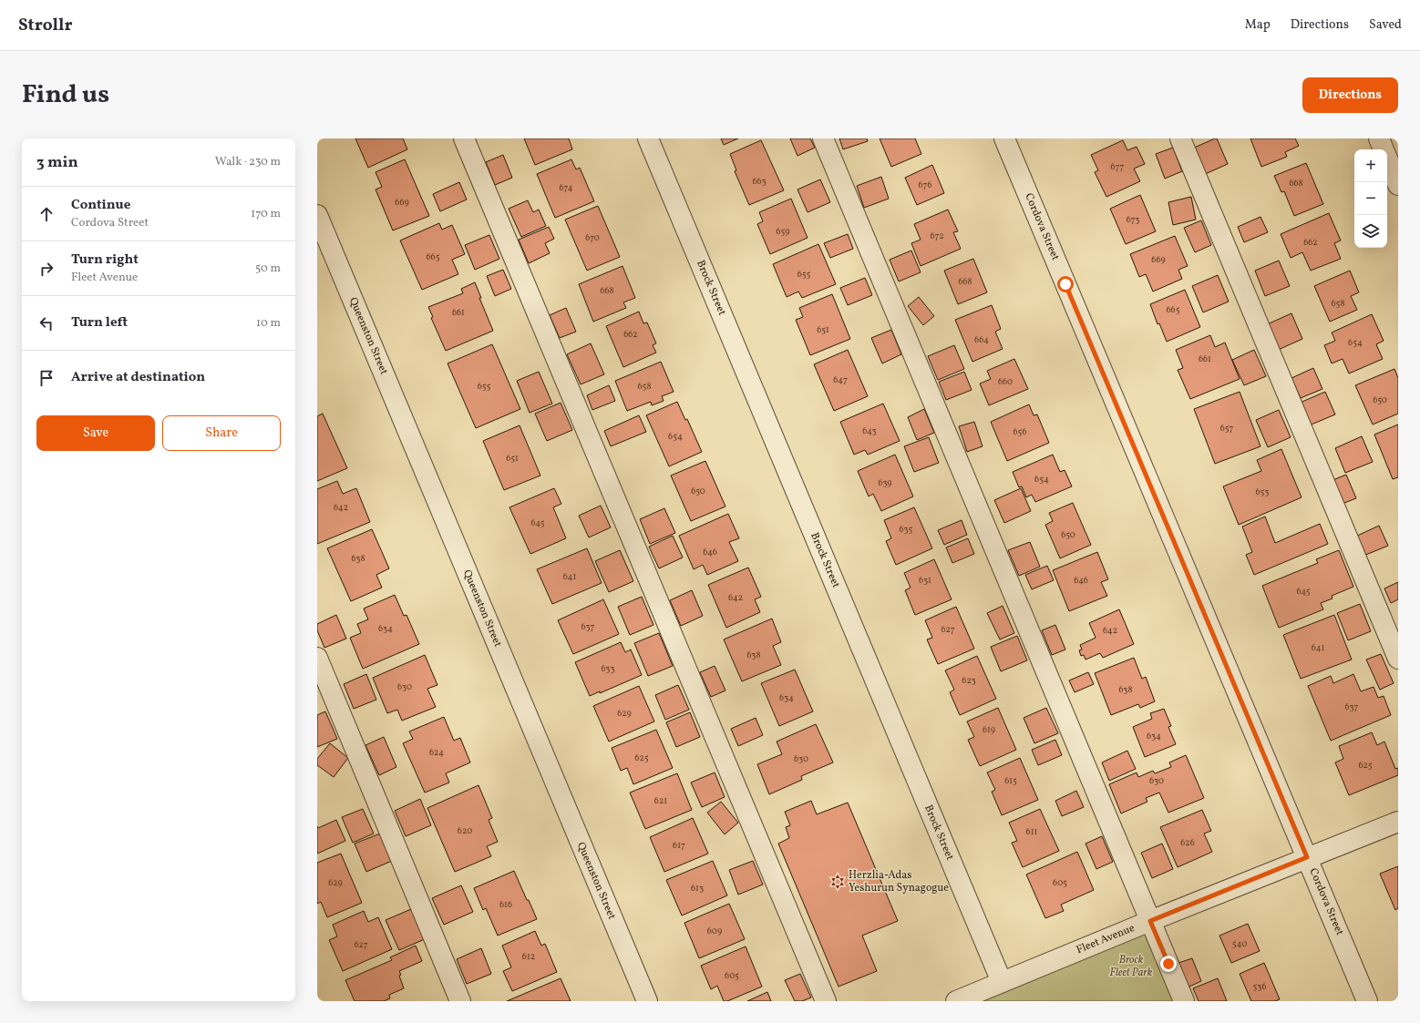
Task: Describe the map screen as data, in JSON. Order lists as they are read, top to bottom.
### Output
{
  "streets": {
    "street": [
      "Cordova Street",
      "Brock Street",
      "Queenston Street",
      "Fleet Avenue"
    ]
  },
  "crossings": [
    ["Cordova Street", "Fleet Avenue"],
    ["Brock Street", "Fleet Avenue"]
  ],
  "parks": ["Brock Fleet Park"],
  "places": {
    "synagogue": ["Herzlia-Adas Yeshurun Synagogue"]
  },
  "house_numbers": [
    "677",
    "663",
    "668",
    "676",
    "674",
    "669",
    "673",
    "659",
    "672",
    "670",
    "662",
    "665",
    "669",
    "655",
    "668",
    "668",
    "658",
    "665",
    "661",
    "651",
    "662",
    "664",
    "654",
    "661",
    "647",
    "660",
    "655",
    "658",
    "650",
    "657",
    "643",
    "656",
    "654",
    "651",
    "654",
    "639",
    "650",
    "653",
    "642",
    "645",
    "635",
    "650",
    "646",
    "638",
    "641",
    "631",
    "646",
    "645",
    "642",
    "637",
    "634",
    "627",
    "642",
    "641",
    "638",
    "633",
    "623",
    "630",
    "638",
    "634",
    "637",
    "629",
    "619",
    "634",
    "624",
    "625",
    "630",
    "625",
    "615",
    "630",
    "621",
    "620",
    "611",
    "626",
    "617",
    "629",
    "605",
    "613",
    "616",
    "609",
    "540",
    "627",
    "612",
    "605",
    "536"
  ],
  "page": {
    "header": "Strollr",
    "nav": ["Map", "Directions", "Saved"],
    "title": "Find us",
    "buttons": [
      "Directions",
      ["Save", "Share"]
    ],
    "heading": ["3 min", "Walk · 230 m"],
    "map_buttons": ["+", "−"],
    "list": [
      ["Continue", "Cordova Street", "170 m"],
      ["Turn right", "Fleet Avenue", "50 m"],
      ["Turn left", "10 m"],
      "Arrive at destination"
    ]
  }
}
